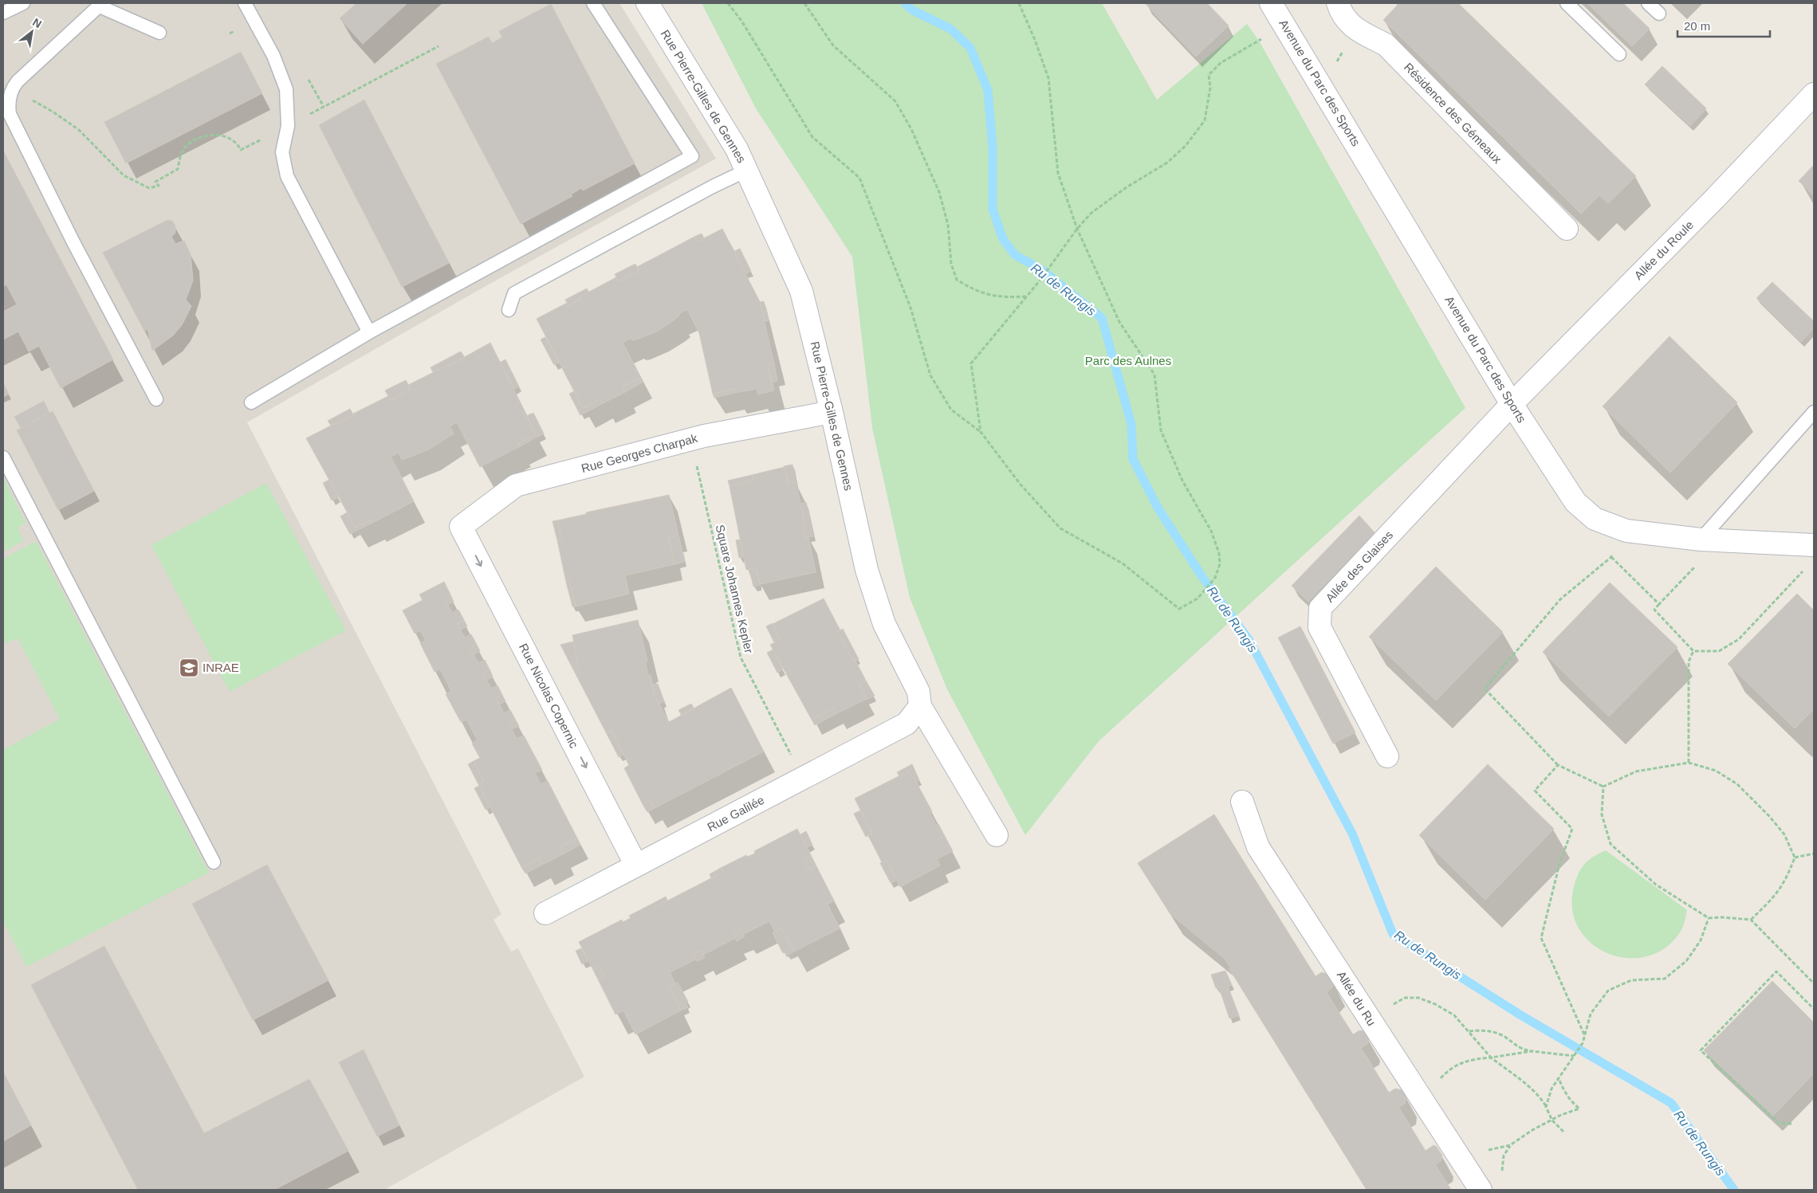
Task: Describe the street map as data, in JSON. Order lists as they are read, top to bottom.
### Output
{
  "streets": {
    "street": [
      "Avenue du Parc des Sports",
      "Rue Pierre-Gilles de Gennes",
      "Résidence des Gémeaux",
      "Allée du Roule",
      "Rue Georges Charpak",
      "Allée des Glaises",
      "Rue Nicolas Copernic",
      "Rue Galilée",
      "Allée du Ru"
    ],
    "path": ["Square Johannes Kepler"]
  },
  "crossings": [
    ["Avenue du Parc des Sports", "Allée du Roule"],
    ["Avenue du Parc des Sports", "Allée des Glaises"],
    ["Rue Pierre-Gilles de Gennes", "Rue Georges Charpak"],
    ["Rue Pierre-Gilles de Gennes", "Rue Galilée"],
    ["Allée du Roule", "Allée des Glaises"],
    ["Rue Georges Charpak", "Square Johannes Kepler"],
    ["Rue Georges Charpak", "Rue Nicolas Copernic"],
    ["Square Johannes Kepler", "Rue Galilée"],
    ["Rue Nicolas Copernic", "Rue Galilée"]
  ],
  "one_way": ["Rue Nicolas Copernic"],
  "water": ["Ru de Rungis"],
  "parks": ["Parc des Aulnes"],
  "places": {
    "school or university": ["INRAE"]
  },
  "scale_bar": "20 m",
  "north": "top right"
}
